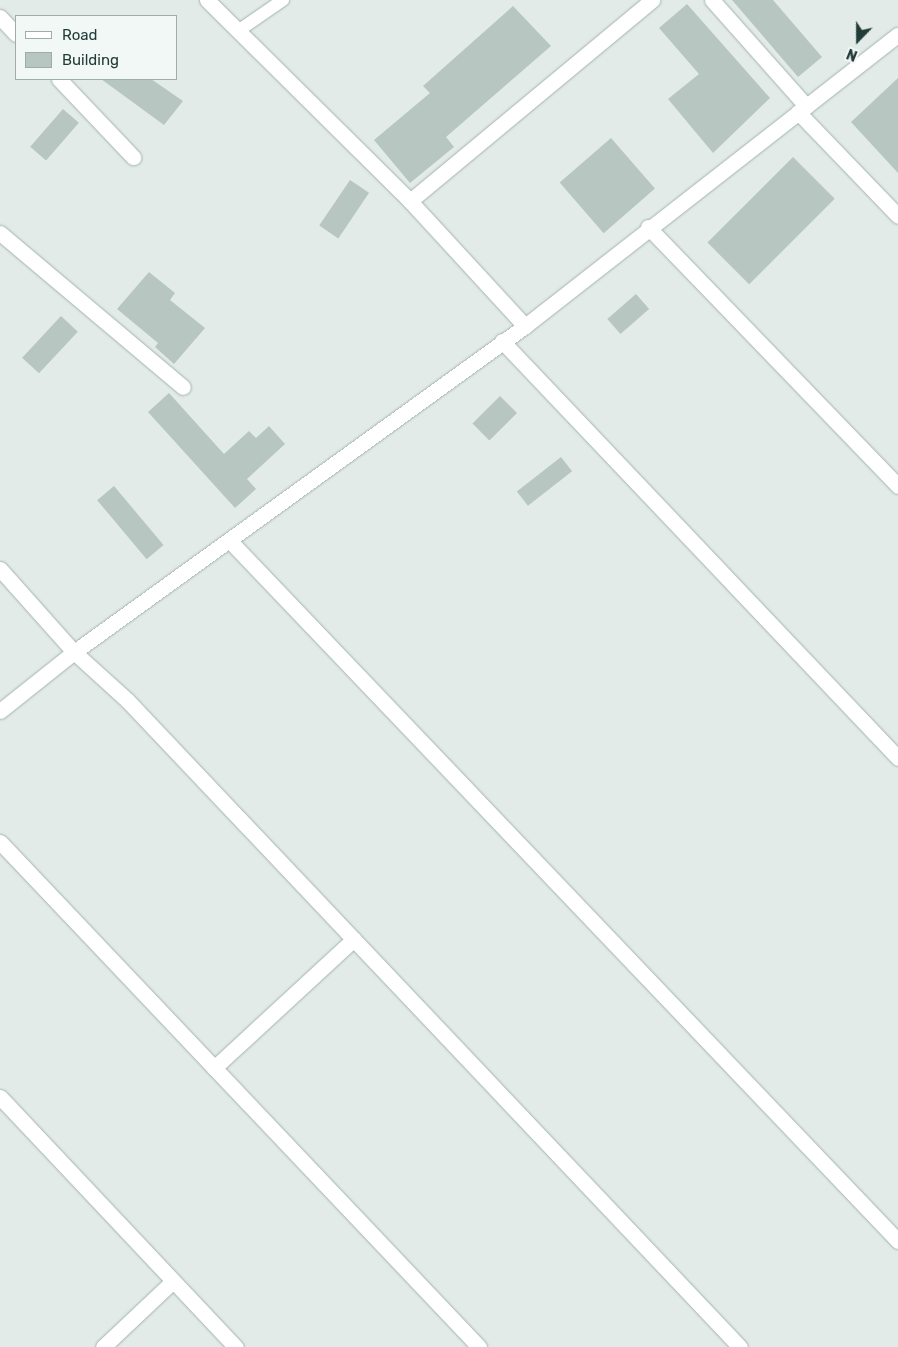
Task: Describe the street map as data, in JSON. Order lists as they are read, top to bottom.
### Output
{
  "legend": ["Road", "Building"],
  "north": "bottom"
}
